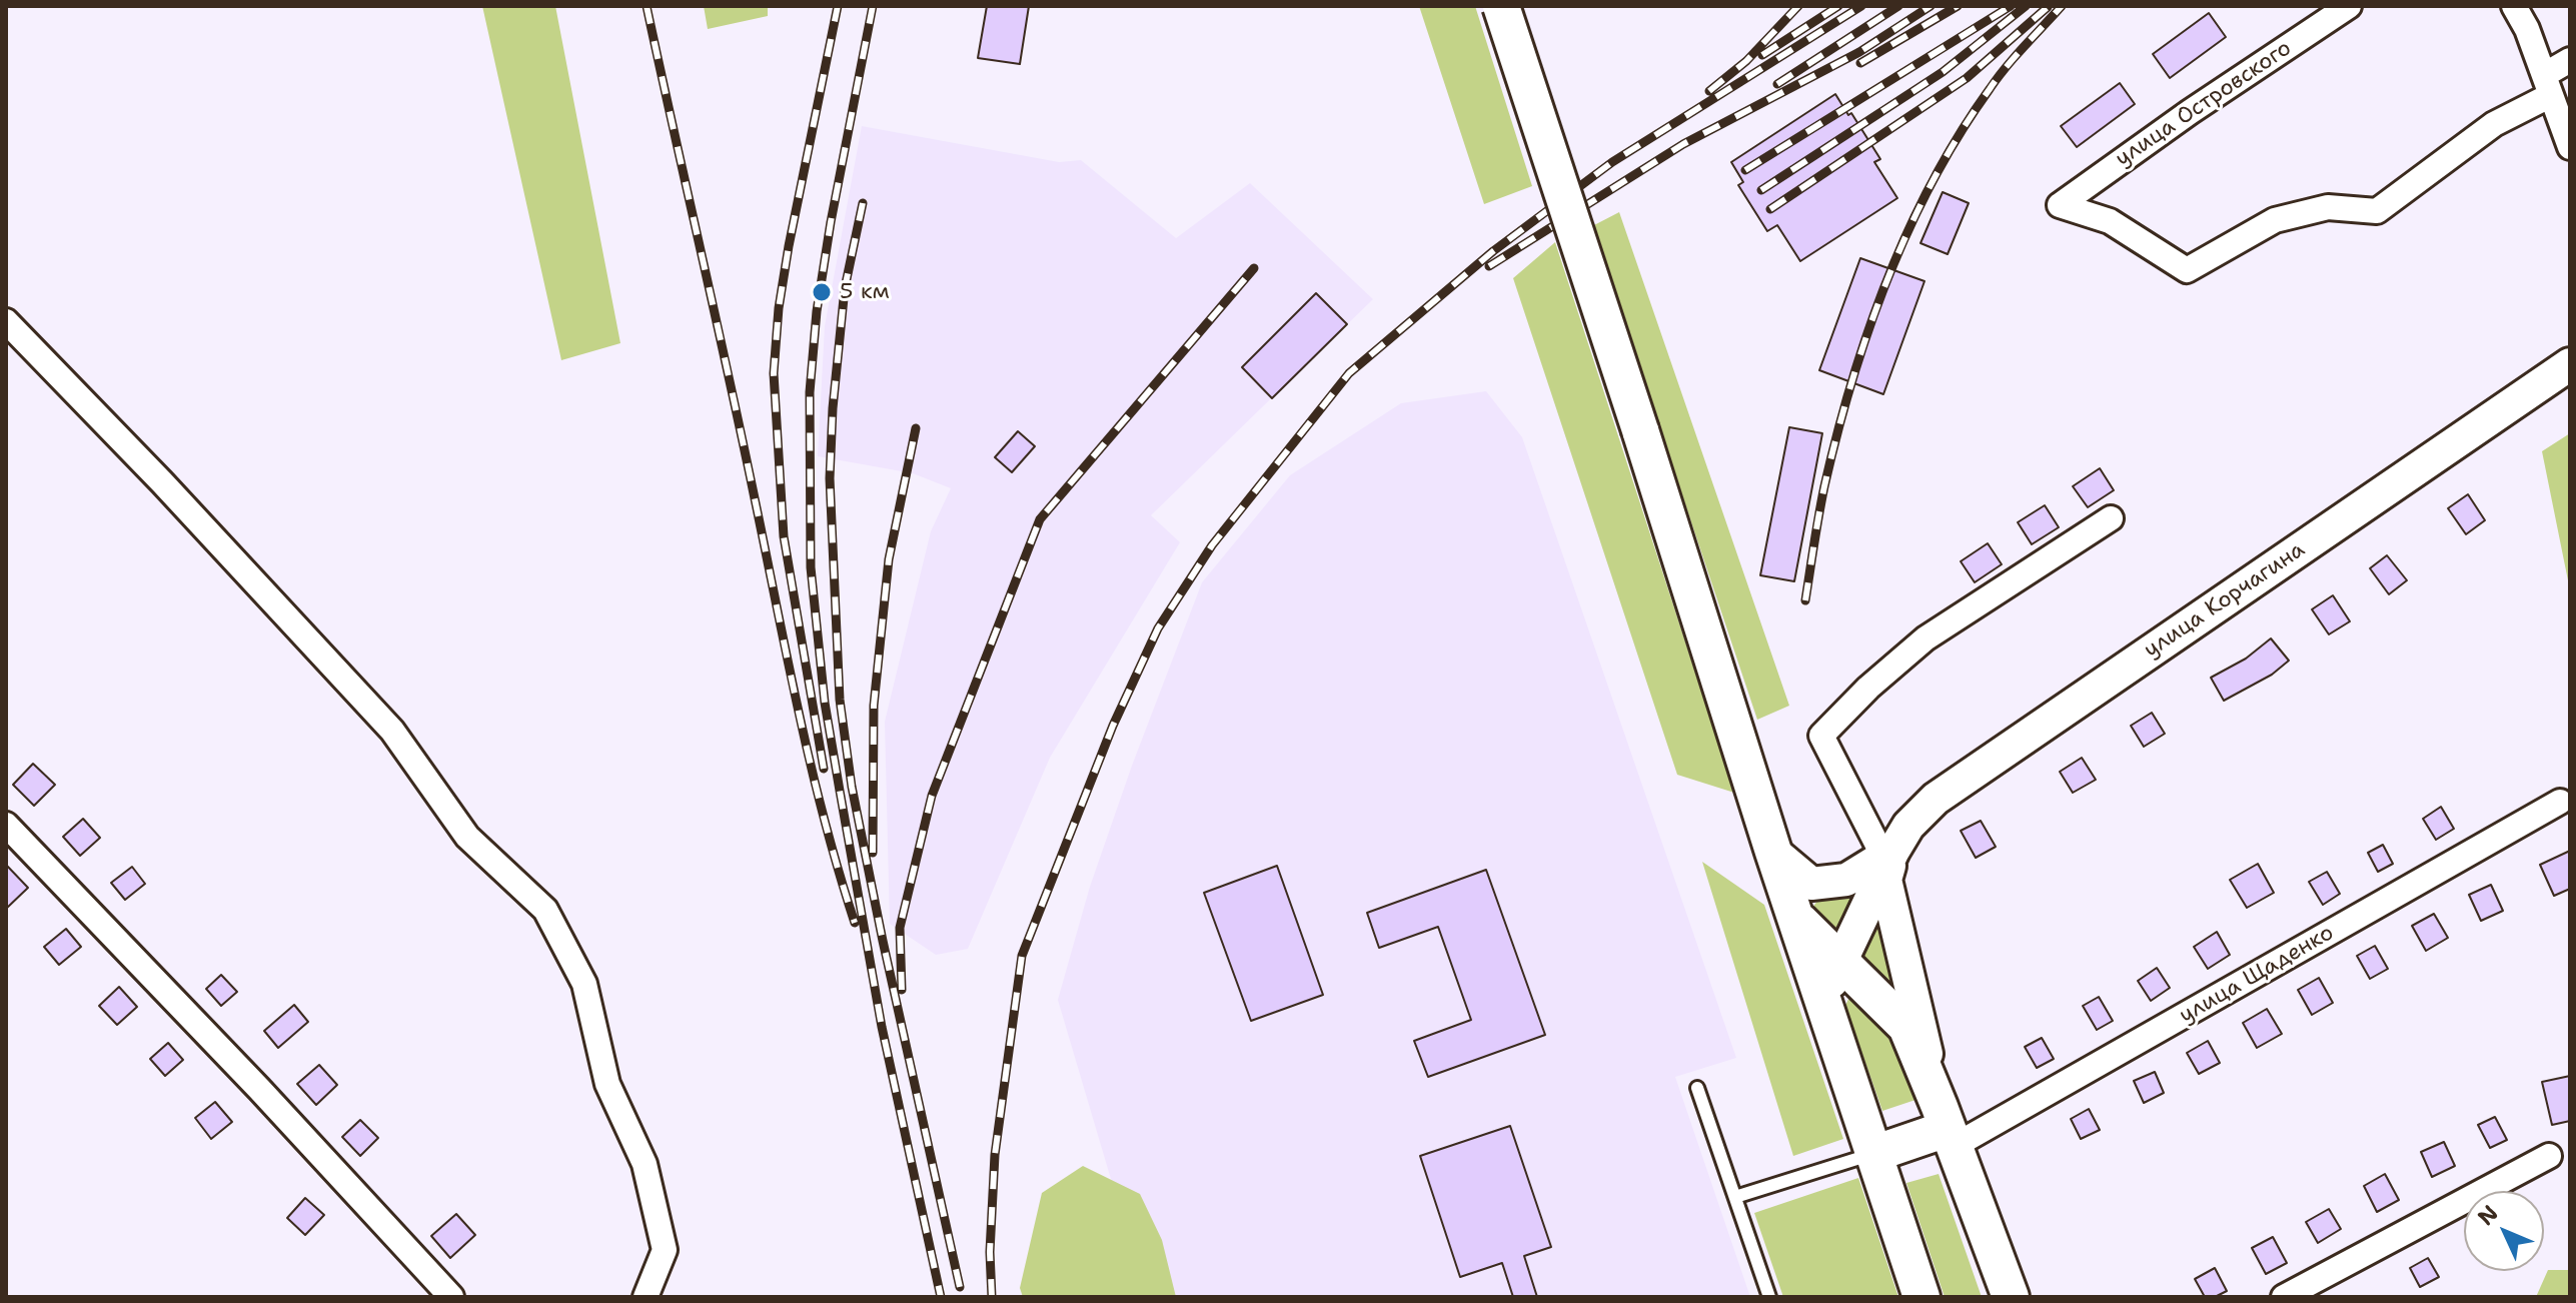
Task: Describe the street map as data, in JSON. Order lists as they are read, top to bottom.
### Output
{
  "streets": {
    "street": ["улица Островского", "улица Корчагина", "улица Щаденко"]
  },
  "places": ["5 км"],
  "north": "top left"
}
